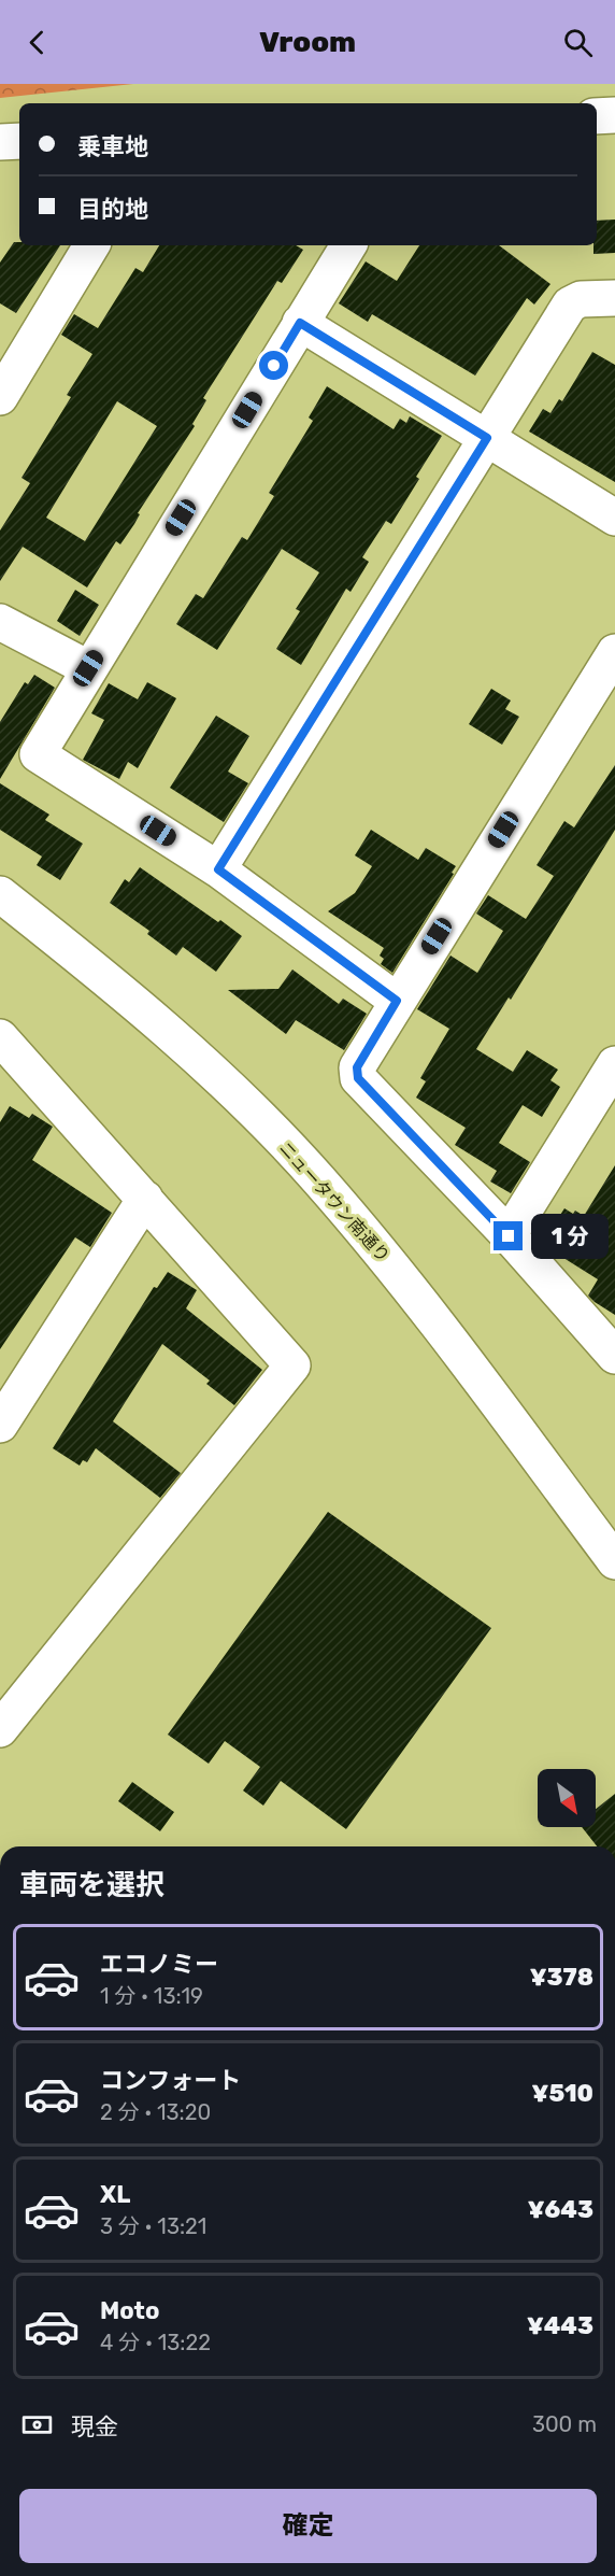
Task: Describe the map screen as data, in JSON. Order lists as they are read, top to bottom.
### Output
{
  "streets": {
    "street": ["ニュータウン南通り"]
  },
  "north": "bottom right",
  "page": {
    "header": "Vroom",
    "banner": ["乗車地", "目的地"],
    "bubble": "1 分",
    "heading": "車両を選択",
    "list": [
      {
        "name": "エコノミー",
        "note": "1 分 · 13:19",
        "value": "¥378"
      },
      {
        "name": "コンフォート",
        "note": "2 分 · 13:20",
        "value": "¥510"
      },
      {
        "name": "XL",
        "note": "3 分 · 13:21",
        "value": "¥643"
      },
      {
        "name": "Moto",
        "note": "4 分 · 13:22",
        "value": "¥443"
      }
    ],
    "pay": ["現金", "300 m"],
    "buttons": "確定"
  }
}
